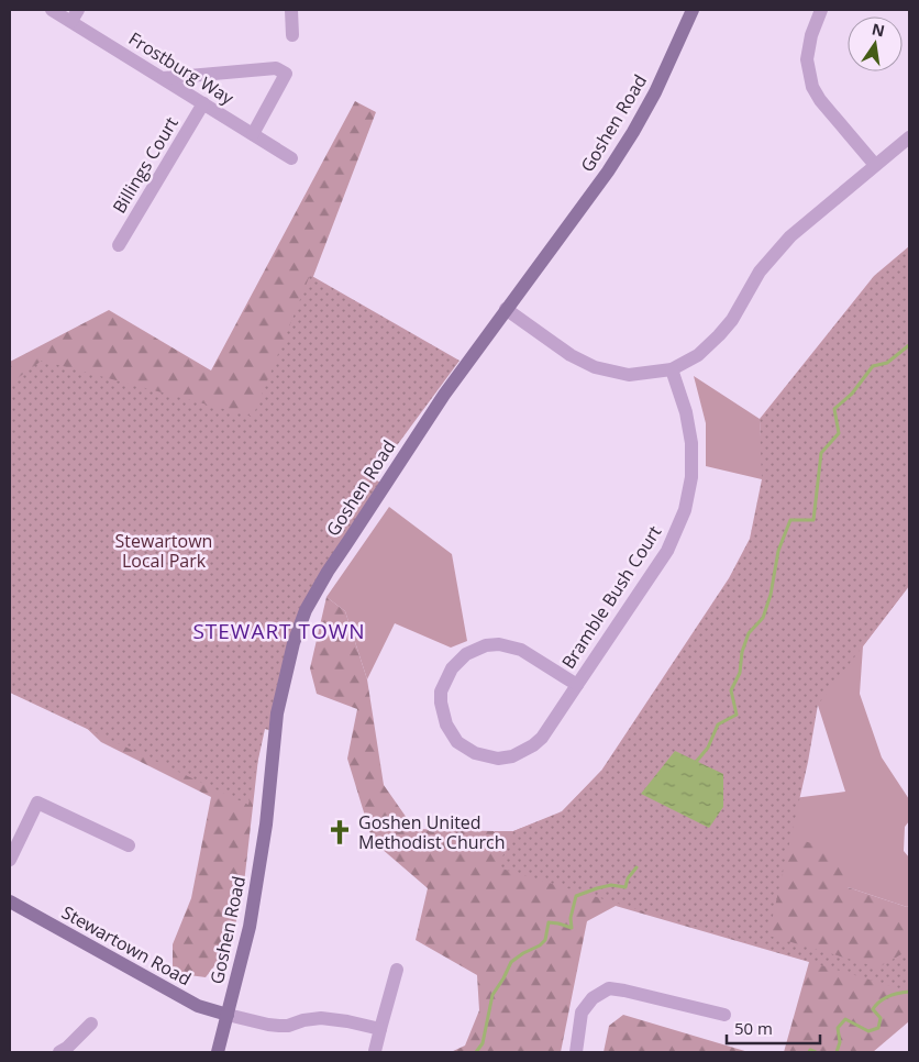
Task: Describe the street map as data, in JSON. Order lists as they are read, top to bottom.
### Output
{
  "streets": {
    "street": [
      "Frostburg Way",
      "Goshen Road",
      "Billings Court",
      "Bramble Bush Court",
      "Stewartown Road"
    ]
  },
  "crossings": [
    ["Frostburg Way", "Billings Court"],
    ["Goshen Road", "Stewartown Road"]
  ],
  "districts": ["STEWART TOWN"],
  "parks": ["Stewartown Local Park"],
  "places": {
    "church": ["Goshen United Methodist Church"]
  },
  "scale_bar": "50 m",
  "north": "top"
}
